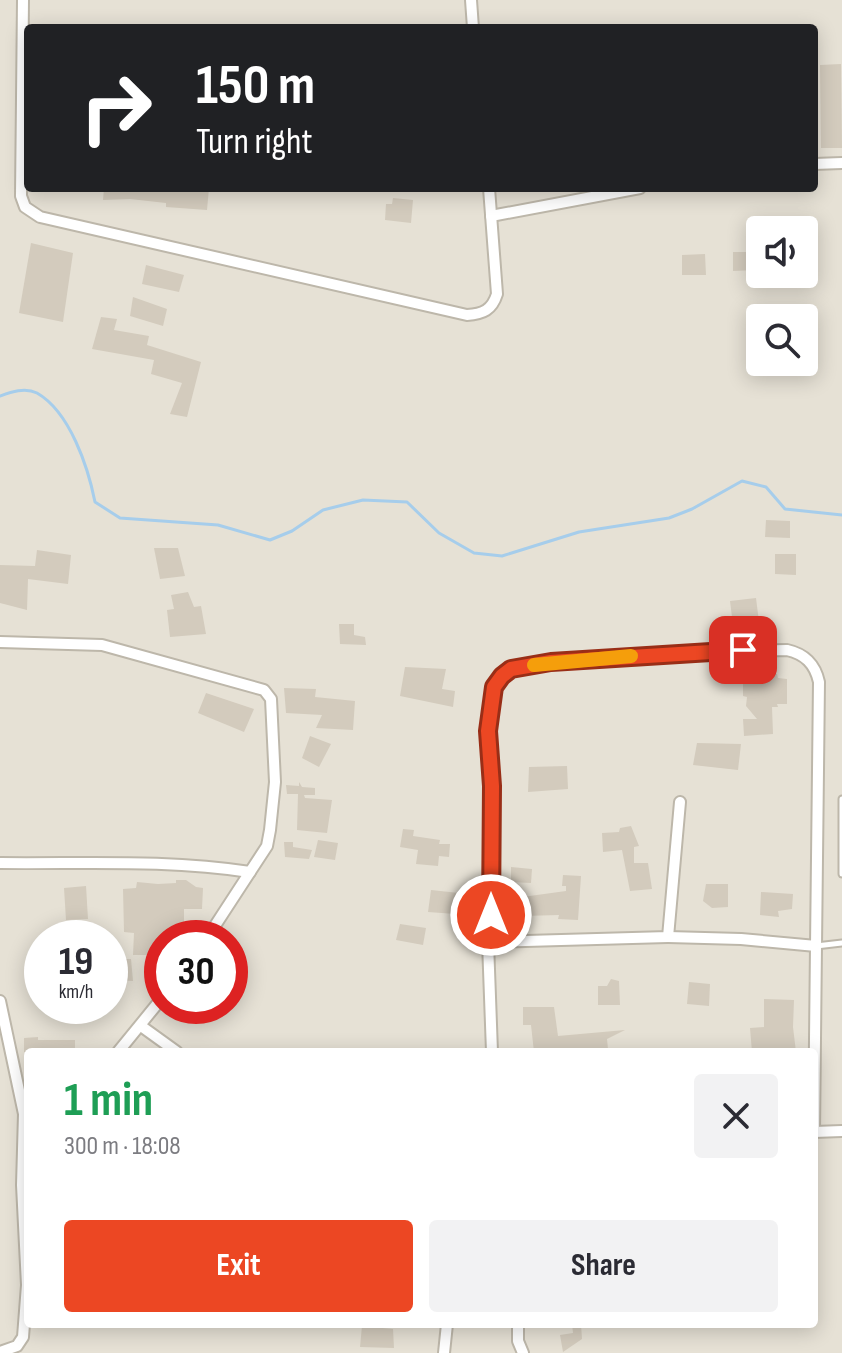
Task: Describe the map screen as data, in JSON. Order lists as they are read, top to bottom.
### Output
{
  "page": {
    "turn": ["150 m", "Turn right"],
    "speed": "19 km/h",
    "limit": "30",
    "heading": ["1 min", "300 m · 18:08"],
    "buttons": ["Exit", "Share"]
  }
}
